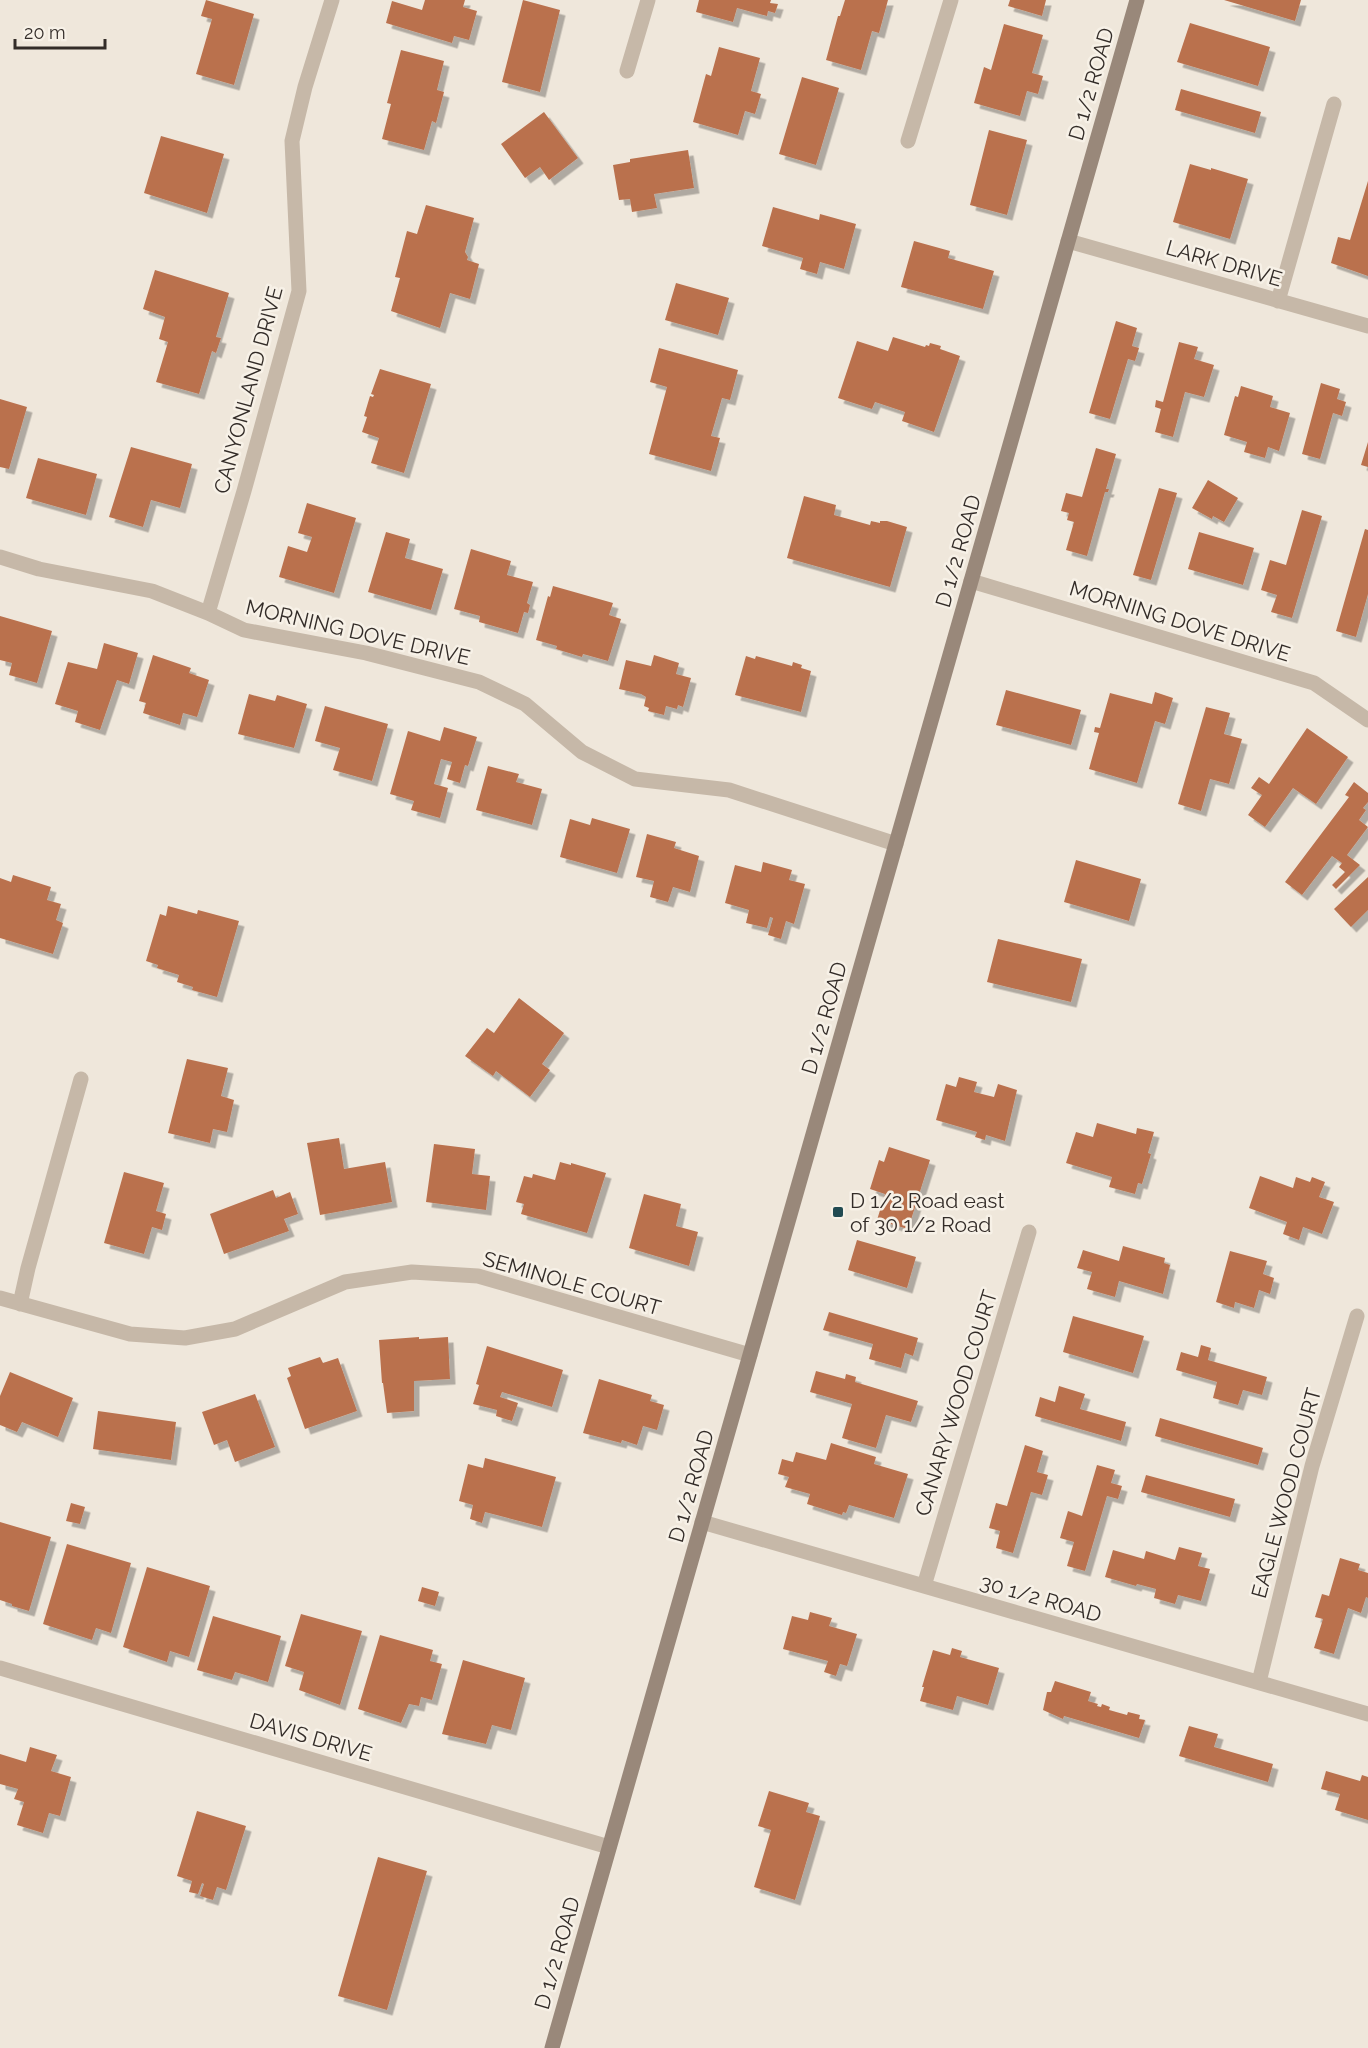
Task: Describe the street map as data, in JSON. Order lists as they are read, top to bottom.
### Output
{
  "streets": {
    "main road": ["D 1/2 ROAD"],
    "street": [
      "LARK DRIVE",
      "CANYONLAND DRIVE",
      "MORNING DOVE DRIVE",
      "SEMINOLE COURT",
      "CANARY WOOD COURT",
      "EAGLE WOOD COURT",
      "30 1/2 ROAD",
      "DAVIS DRIVE"
    ]
  },
  "crossings": [
    ["D 1/2 ROAD", "LARK DRIVE"],
    ["D 1/2 ROAD", "MORNING DOVE DRIVE"],
    ["D 1/2 ROAD", "SEMINOLE COURT"],
    ["D 1/2 ROAD", "30 1/2 ROAD"],
    ["D 1/2 ROAD", "DAVIS DRIVE"],
    ["CANYONLAND DRIVE", "MORNING DOVE DRIVE"],
    ["CANARY WOOD COURT", "30 1/2 ROAD"],
    ["EAGLE WOOD COURT", "30 1/2 ROAD"]
  ],
  "places": {
    "transit": ["D 1/2 Road east of 30 1/2 Road"]
  },
  "scale_bar": "20 m"
}
